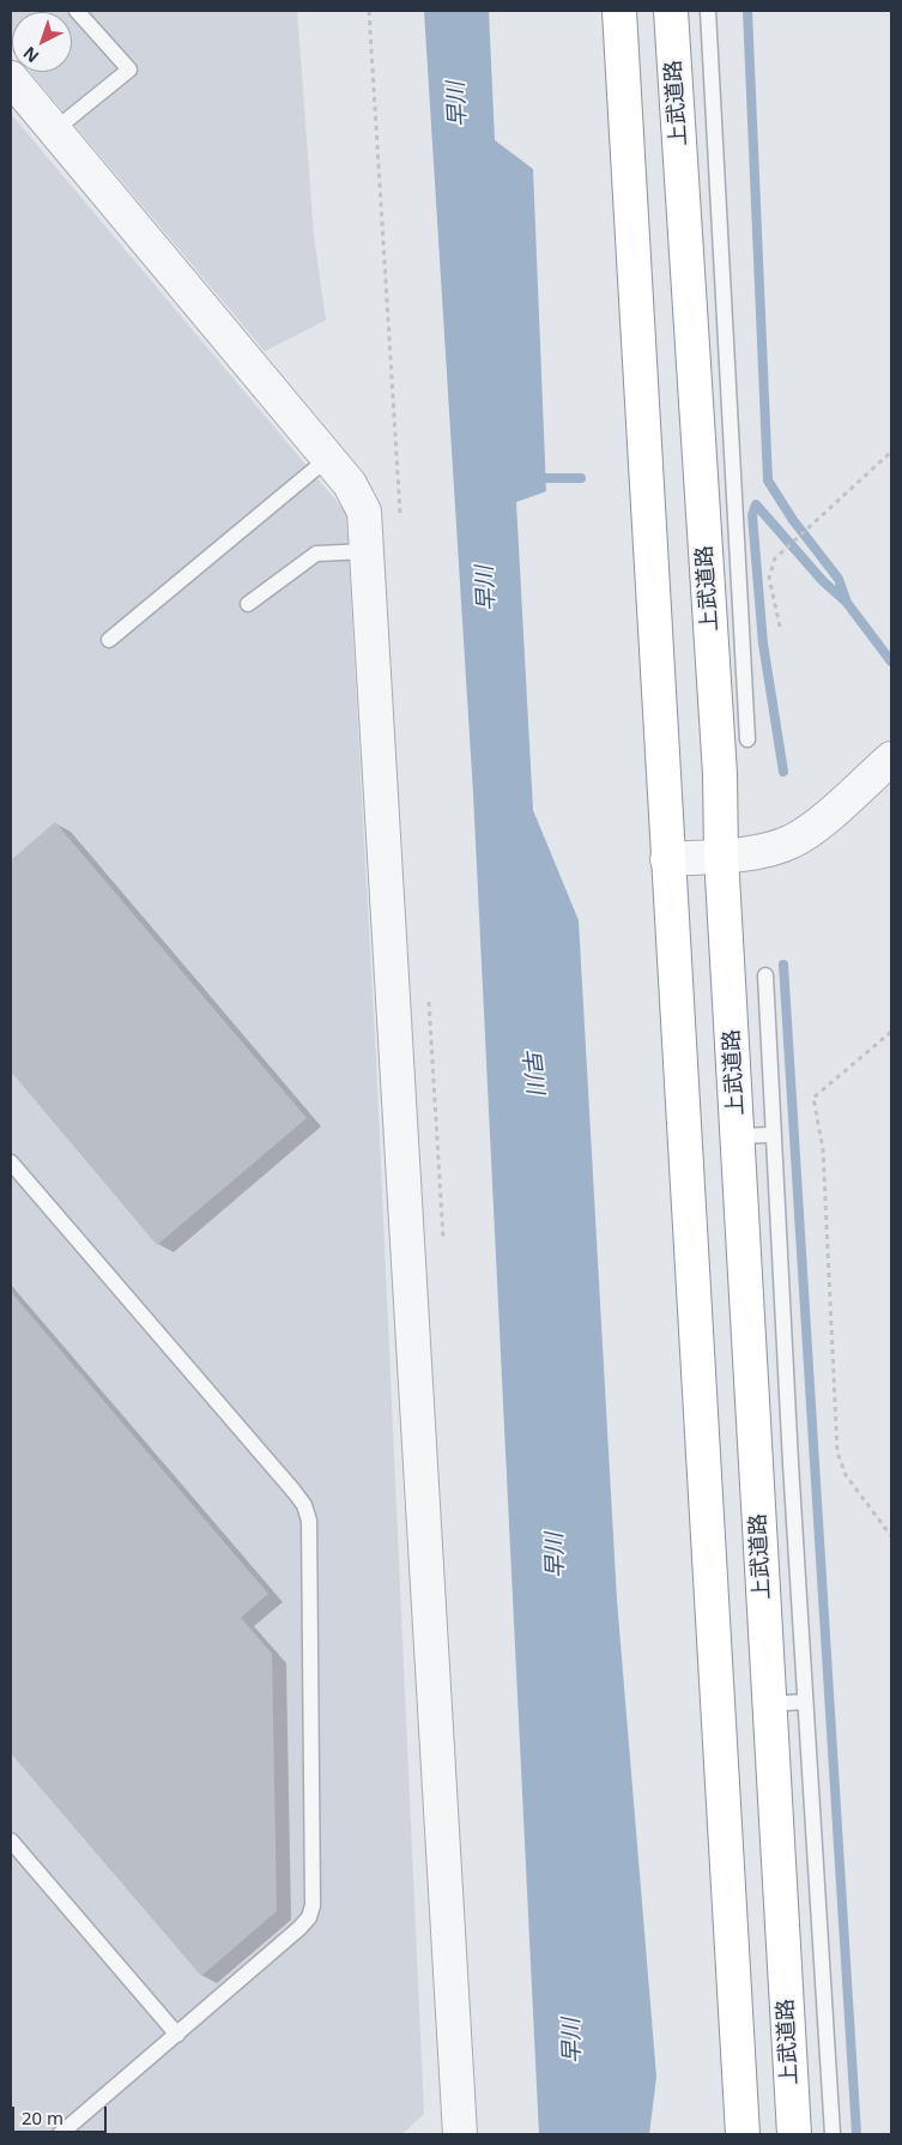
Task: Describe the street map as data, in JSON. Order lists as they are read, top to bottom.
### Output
{
  "streets": {
    "highway": ["上武道路"]
  },
  "water": ["早川"],
  "scale_bar": "20 m",
  "north": "bottom left"
}
